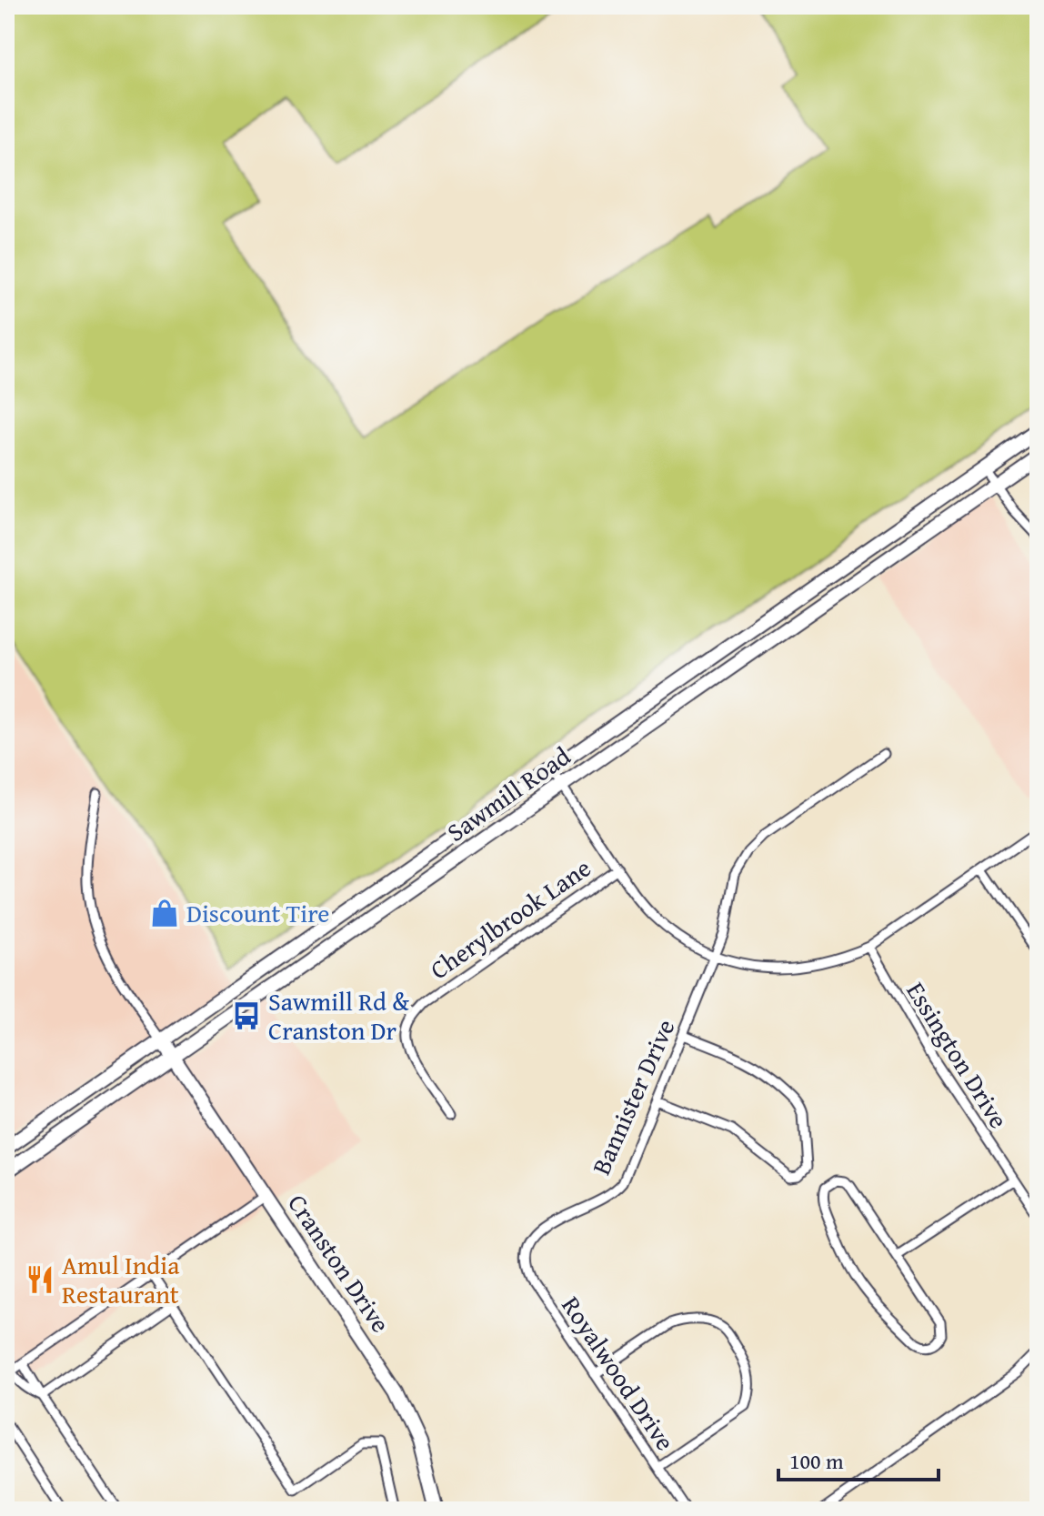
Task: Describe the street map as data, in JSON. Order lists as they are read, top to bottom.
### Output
{
  "streets": {
    "main road": ["Sawmill Road", "Cranston Drive"],
    "street": [
      "Cherylbrook Lane",
      "Essington Drive",
      "Bannister Drive",
      "Royalwood Drive"
    ]
  },
  "crossings": [
    ["Sawmill Road", "Cranston Drive"],
    ["Bannister Drive", "Royalwood Drive"]
  ],
  "places": {
    "shop": ["Discount Tire"],
    "bus stop": ["Sawmill Rd & Cranston Dr"],
    "restaurant": ["Amul India Restaurant"]
  },
  "scale_bar": "100 m"
}
